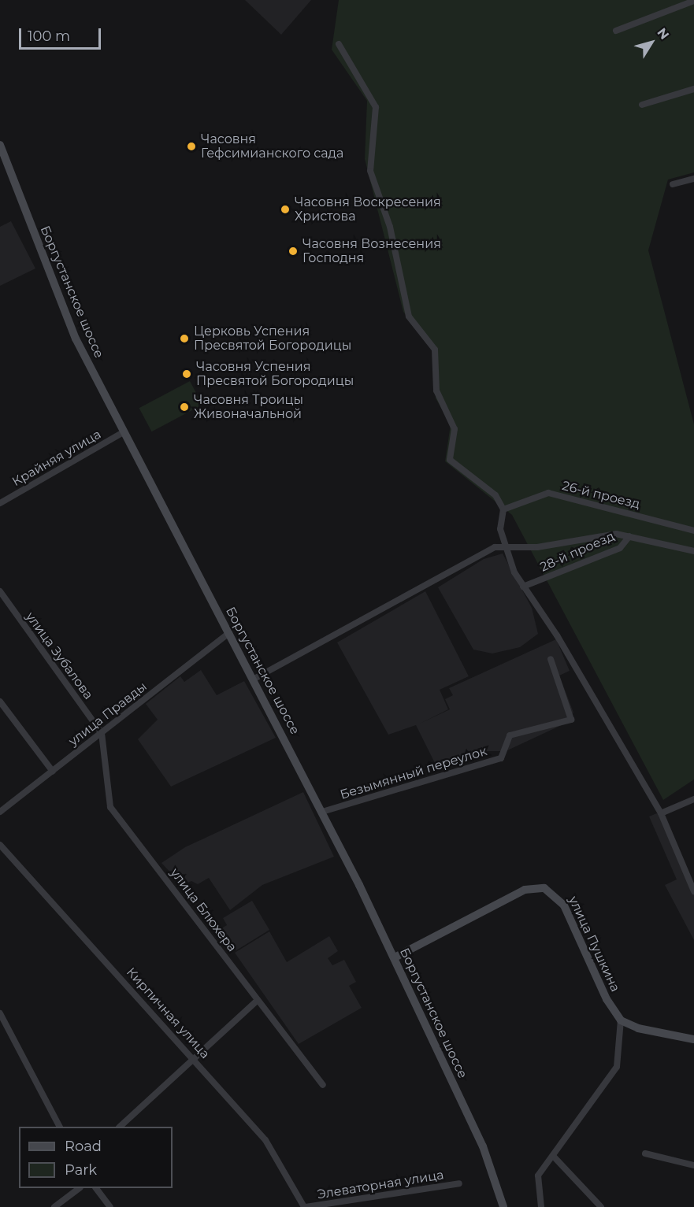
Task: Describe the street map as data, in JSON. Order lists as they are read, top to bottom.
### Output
{
  "streets": {
    "street": [
      "Боргустанское шоссе",
      "Крайняя улица",
      "26-й проезд",
      "28-й проезд",
      "улица Зубалова",
      "улица Правды",
      "Безымянный переулок",
      "улица Блюхера",
      "улица Пушкина",
      "Кирпичная улица",
      "Элеваторная улица"
    ]
  },
  "crossings": [
    ["Боргустанское шоссе", "Крайняя улица"],
    ["Боргустанское шоссе", "улица Правды"],
    ["Боргустанское шоссе", "Безымянный переулок"],
    ["Боргустанское шоссе", "улица Пушкина"],
    ["улица Зубалова", "улица Правды"],
    ["улица Зубалова", "улица Блюхера"],
    ["улица Правды", "улица Блюхера"],
    ["Кирпичная улица", "Элеваторная улица"]
  ],
  "places": [
    "Часовня Гефсимианского сада",
    "Часовня Воскресения Христова",
    "Часовня Вознесения Господня",
    "Церковь Успения Пресвятой Богородицы",
    "Часовня Успения Пресвятой Богородицы",
    "Часовня Троицы Живоначальной"
  ],
  "legend": ["Road", "Park"],
  "scale_bar": "100 m",
  "north": "top right"
}
